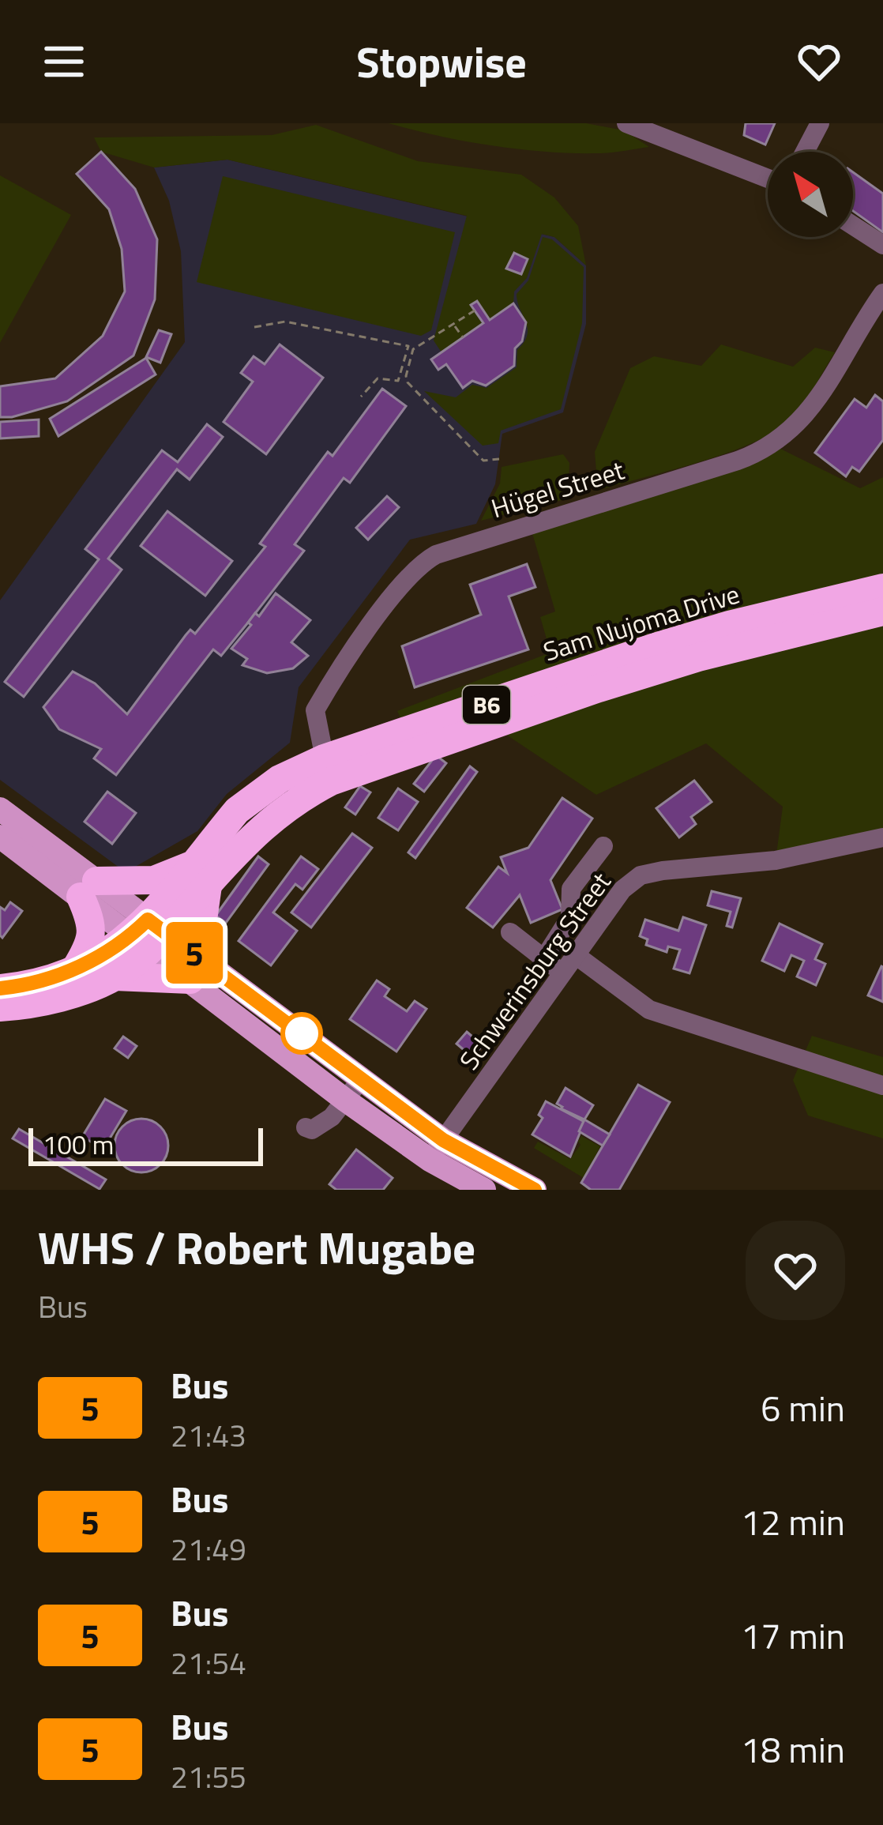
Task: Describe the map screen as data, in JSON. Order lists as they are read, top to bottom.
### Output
{
  "streets": {
    "highway": ["Sam Nujoma Drive", "B6"],
    "street": ["Hügel Street", "Schwerinsburg Street"]
  },
  "crossings": [
    ["Hügel Street", "Sam Nujoma Drive"]
  ],
  "lines": ["bus line 5"],
  "scale_bar": "100 m",
  "north": "top left",
  "page": {
    "header": "Stopwise",
    "on_map": "5",
    "scale": "100 m",
    "heading": ["WHS / Robert Mugabe", "Bus"],
    "list": [
      {
        "mark": "5",
        "name": "Bus",
        "note": "21:43",
        "value": "6 min"
      },
      {
        "mark": "5",
        "name": "Bus",
        "note": "21:49",
        "value": "12 min"
      },
      {
        "mark": "5",
        "name": "Bus",
        "note": "21:54",
        "value": "17 min"
      },
      {
        "mark": "5",
        "name": "Bus",
        "note": "21:55",
        "value": "18 min"
      }
    ]
  }
}
